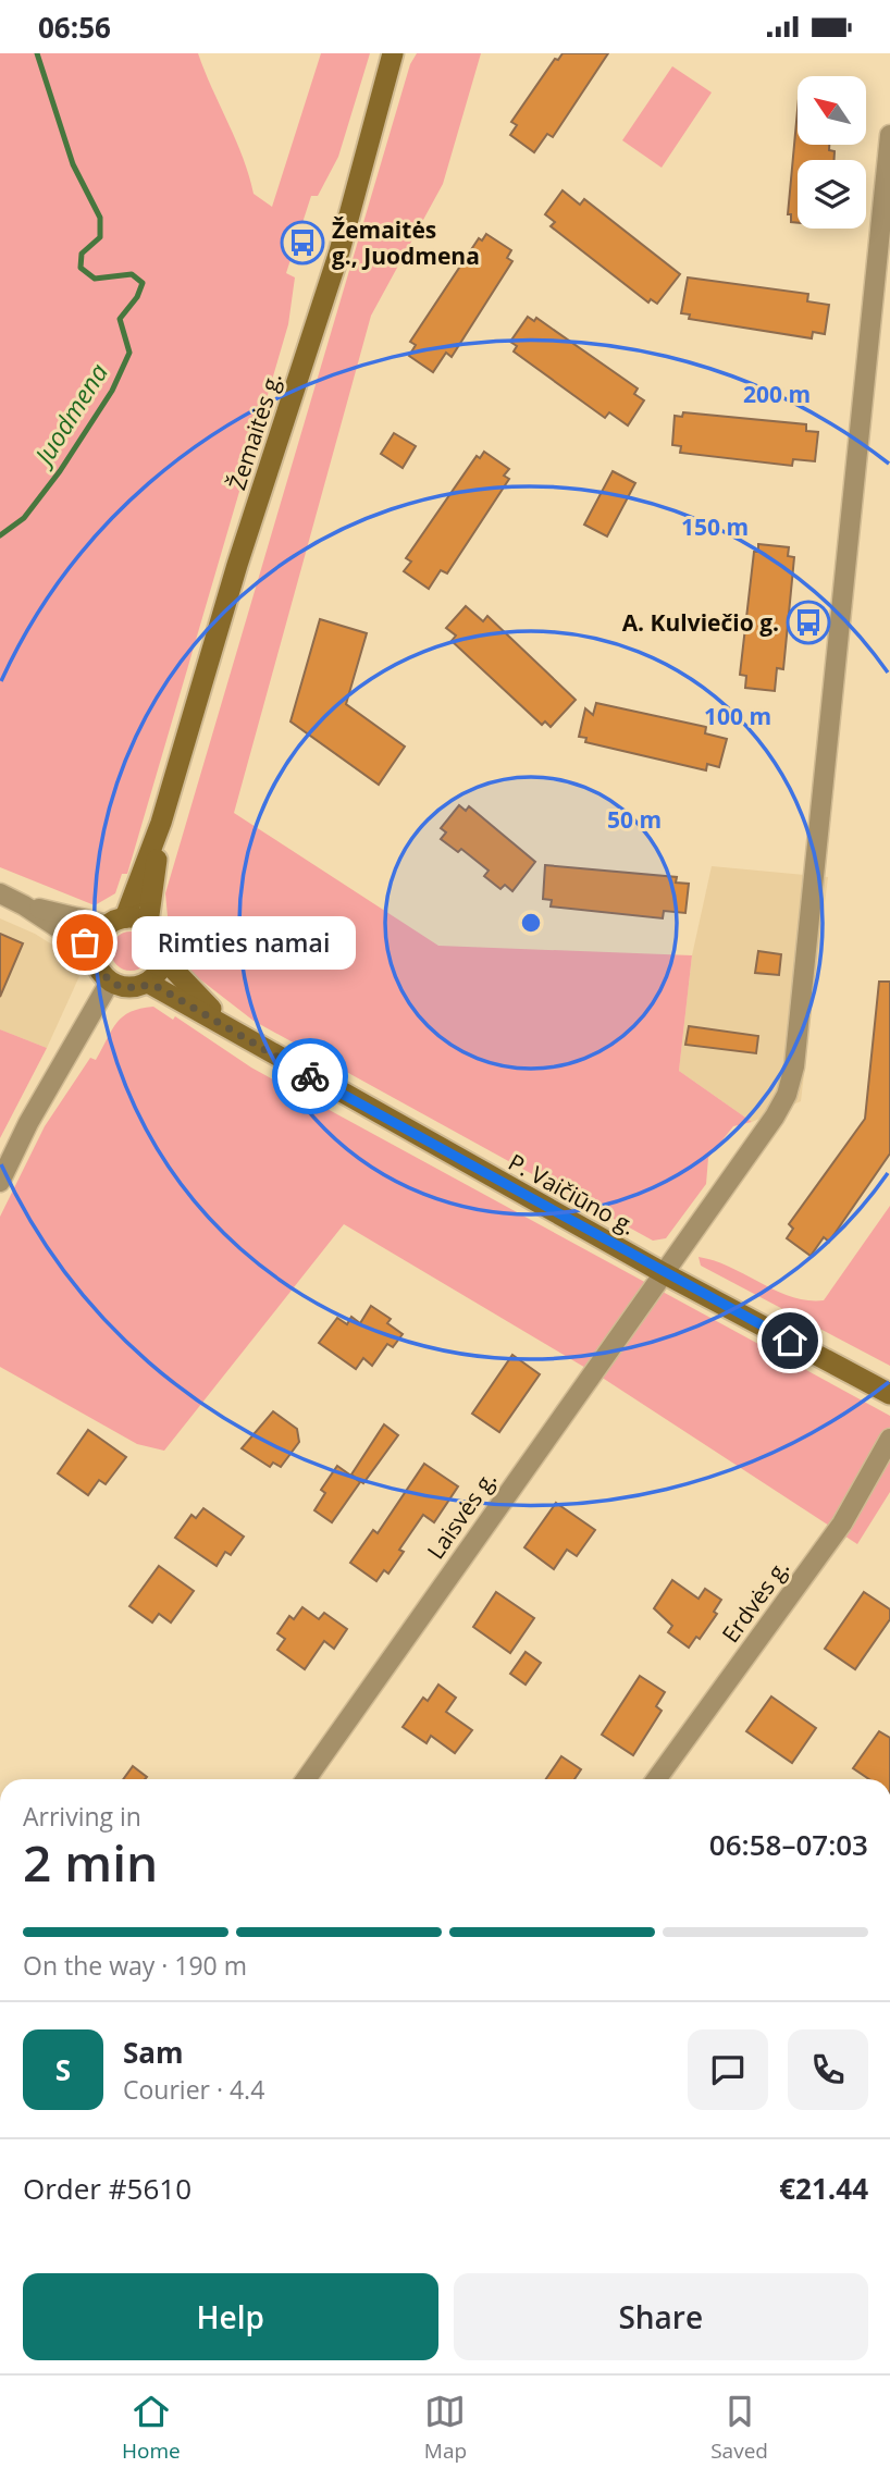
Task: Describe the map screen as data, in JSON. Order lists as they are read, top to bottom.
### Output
{
  "streets": {
    "main road": ["Žemaitės g.", "P. Vaičiūno g."],
    "street": ["Laisvės g.", "Erdvės g."]
  },
  "crossings": [
    ["Žemaitės g.", "P. Vaičiūno g."],
    ["P. Vaičiūno g.", "Laisvės g."]
  ],
  "water": ["Juodmena"],
  "places": {
    "bus stop": ["Žemaitės g., Juodmena", "A. Kulviečio g."],
    "other": ["Rimties namai"]
  },
  "north": "top left",
  "page": {
    "status": "06:56",
    "bubble": "Rimties namai",
    "heading": ["2 min", "Arriving in", "06:58–07:03"],
    "panel": [
      "Sam",
      "Courier · 4.4",
      "Order #5610",
      "€21.44"
    ],
    "bar": "On the way · 190 m",
    "round": "S",
    "buttons": ["Help", "Share"],
    "tabs": ["Home", "Map", "Saved"]
  },
  "rings": [
    "200 m",
    "150 m",
    "100 m",
    "50 m"
  ]
}
